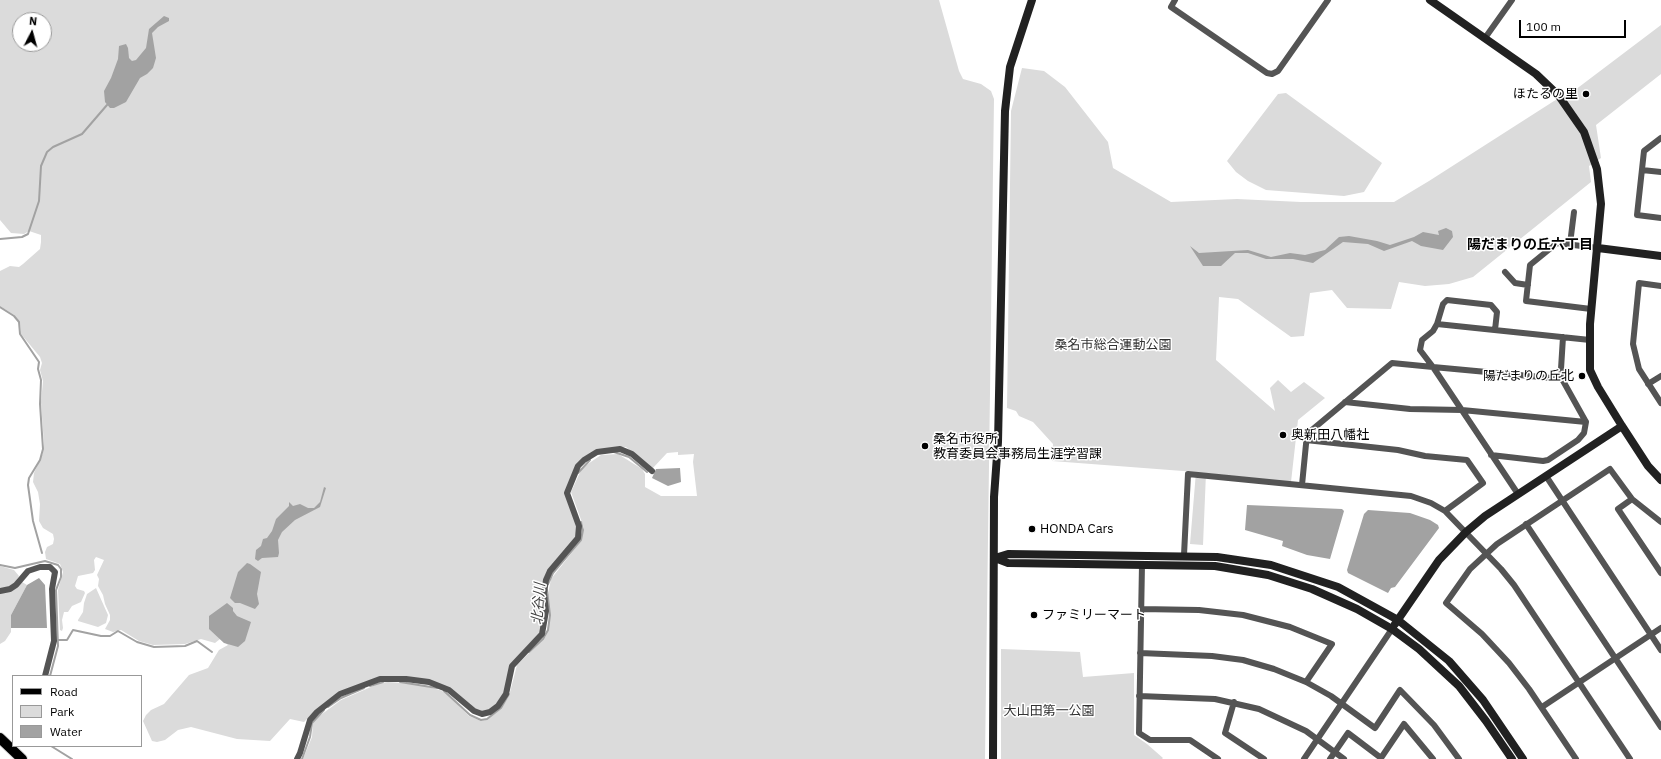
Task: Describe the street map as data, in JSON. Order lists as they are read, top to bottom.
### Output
{
  "districts": ["陽だまりの丘六丁目"],
  "water": ["北谷川"],
  "parks": ["桑名市総合運動公園", "大山田第一公園"],
  "places": [
    "ほたるの里",
    "陽だまりの丘北",
    "奥新田八幡社",
    "桑名市役所 教育委員会事務局生涯学習課",
    "HONDA Cars",
    "ファミリーマート"
  ],
  "legend": ["Road", "Park", "Water"],
  "scale_bar": "100 m",
  "north": "top"
}
